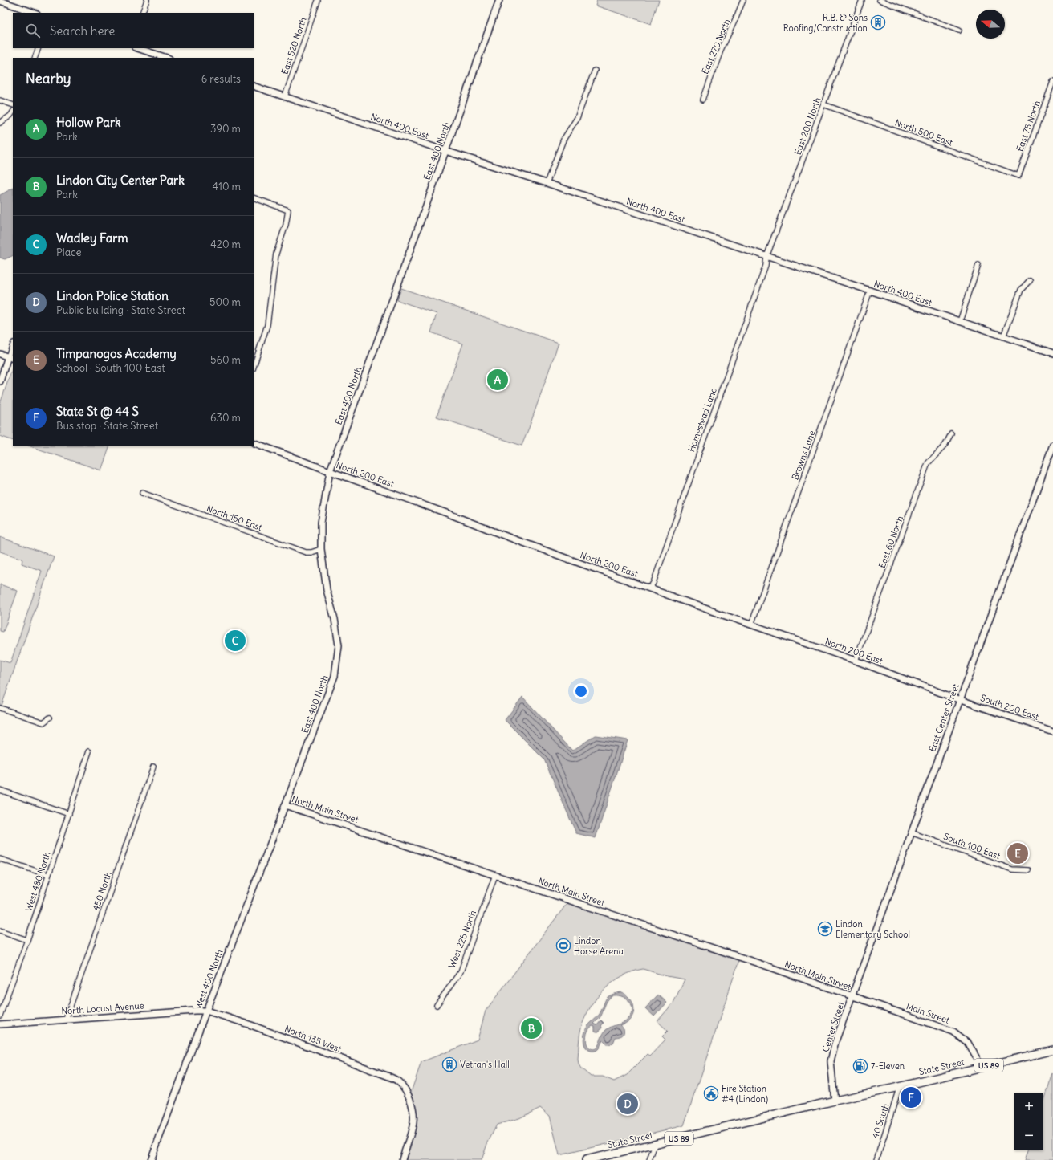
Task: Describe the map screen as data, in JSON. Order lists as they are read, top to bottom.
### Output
{
  "streets": {
    "main road": ["US 89", "State Street"],
    "street": [
      "East 520 North",
      "East 270 North",
      "North 400 East",
      "East 200 North",
      "East 75 North",
      "North 500 East",
      "East 400 North",
      "Homestead Lane",
      "Browns Lane",
      "North 200 East",
      "North 150 East",
      "East 60 North",
      "South 200 East",
      "East Center Street",
      "North Main Street",
      "South 100 East",
      "West 480 North",
      "450 North",
      "West 225 North",
      "West 400 North",
      "North Locust Avenue",
      "Main Street",
      "Center Street",
      "North 135 West",
      "40 South"
    ]
  },
  "crossings": [
    ["East 520 North", "North 400 East"],
    ["North 400 East", "East 200 North"],
    ["North 400 East", "East 400 North"],
    ["North 400 East", "Homestead Lane"],
    ["North 400 East", "Browns Lane"],
    ["East 200 North", "North 500 East"],
    ["East 200 North", "Homestead Lane"],
    ["East 75 North", "North 500 East"],
    ["East 400 North", "North 200 East"],
    ["East 400 North", "North 150 East"],
    ["East 400 North", "North Main Street"],
    ["East 400 North", "West 400 North"],
    ["Homestead Lane", "North 200 East"],
    ["Browns Lane", "North 200 East"],
    ["North 200 East", "East 60 North"],
    ["North 200 East", "South 200 East"],
    ["North 200 East", "East Center Street"],
    ["South 200 East", "East Center Street"],
    ["East Center Street", "North Main Street"],
    ["East Center Street", "South 100 East"],
    ["East Center Street", "Main Street"],
    ["East Center Street", "Center Street"],
    ["North Main Street", "West 225 North"],
    ["North Main Street", "West 400 North"],
    ["North Main Street", "Main Street"],
    ["North Main Street", "Center Street"],
    ["450 North", "North Locust Avenue"],
    ["West 400 North", "North Locust Avenue"],
    ["West 400 North", "North 135 West"],
    ["North Locust Avenue", "North 135 West"],
    ["Main Street", "Center Street"],
    ["Main Street", "State Street"],
    ["Center Street", "State Street"],
    ["State Street", "40 South"]
  ],
  "places": {
    "building": ["R.B. & Sons Roofing/Construction", "Vetran's Hall"],
    "school or university": ["Lindon Elementary School"],
    "sports": ["Lindon Horse Arena"],
    "fuel station": ["7-Eleven"],
    "public building": ["Fire Station #4 (Lindon)"]
  },
  "north": "left",
  "page": {
    "search": "Search here",
    "heading": ["Nearby", "6 results"],
    "list": [
      {
        "mark": "A",
        "name": "Hollow Park",
        "note": "Park",
        "value": "390 m"
      },
      {
        "mark": "B",
        "name": "Lindon City Center Park",
        "note": "Park",
        "value": "410 m"
      },
      {
        "mark": "C",
        "name": "Wadley Farm",
        "note": "Place",
        "value": "420 m"
      },
      {
        "mark": "D",
        "name": "Lindon Police Station",
        "note": "Public building · State Street",
        "value": "500 m"
      },
      {
        "mark": "E",
        "name": "Timpanogos Academy",
        "note": "School · South 100 East",
        "value": "560 m"
      },
      {
        "mark": "F",
        "name": "State St @ 44 S",
        "note": "Bus stop · State Street",
        "value": "630 m"
      }
    ],
    "pins": [
      "A",
      "C",
      "E",
      "B",
      "F",
      "D"
    ],
    "map_buttons": ["+", "−"]
  }
}
